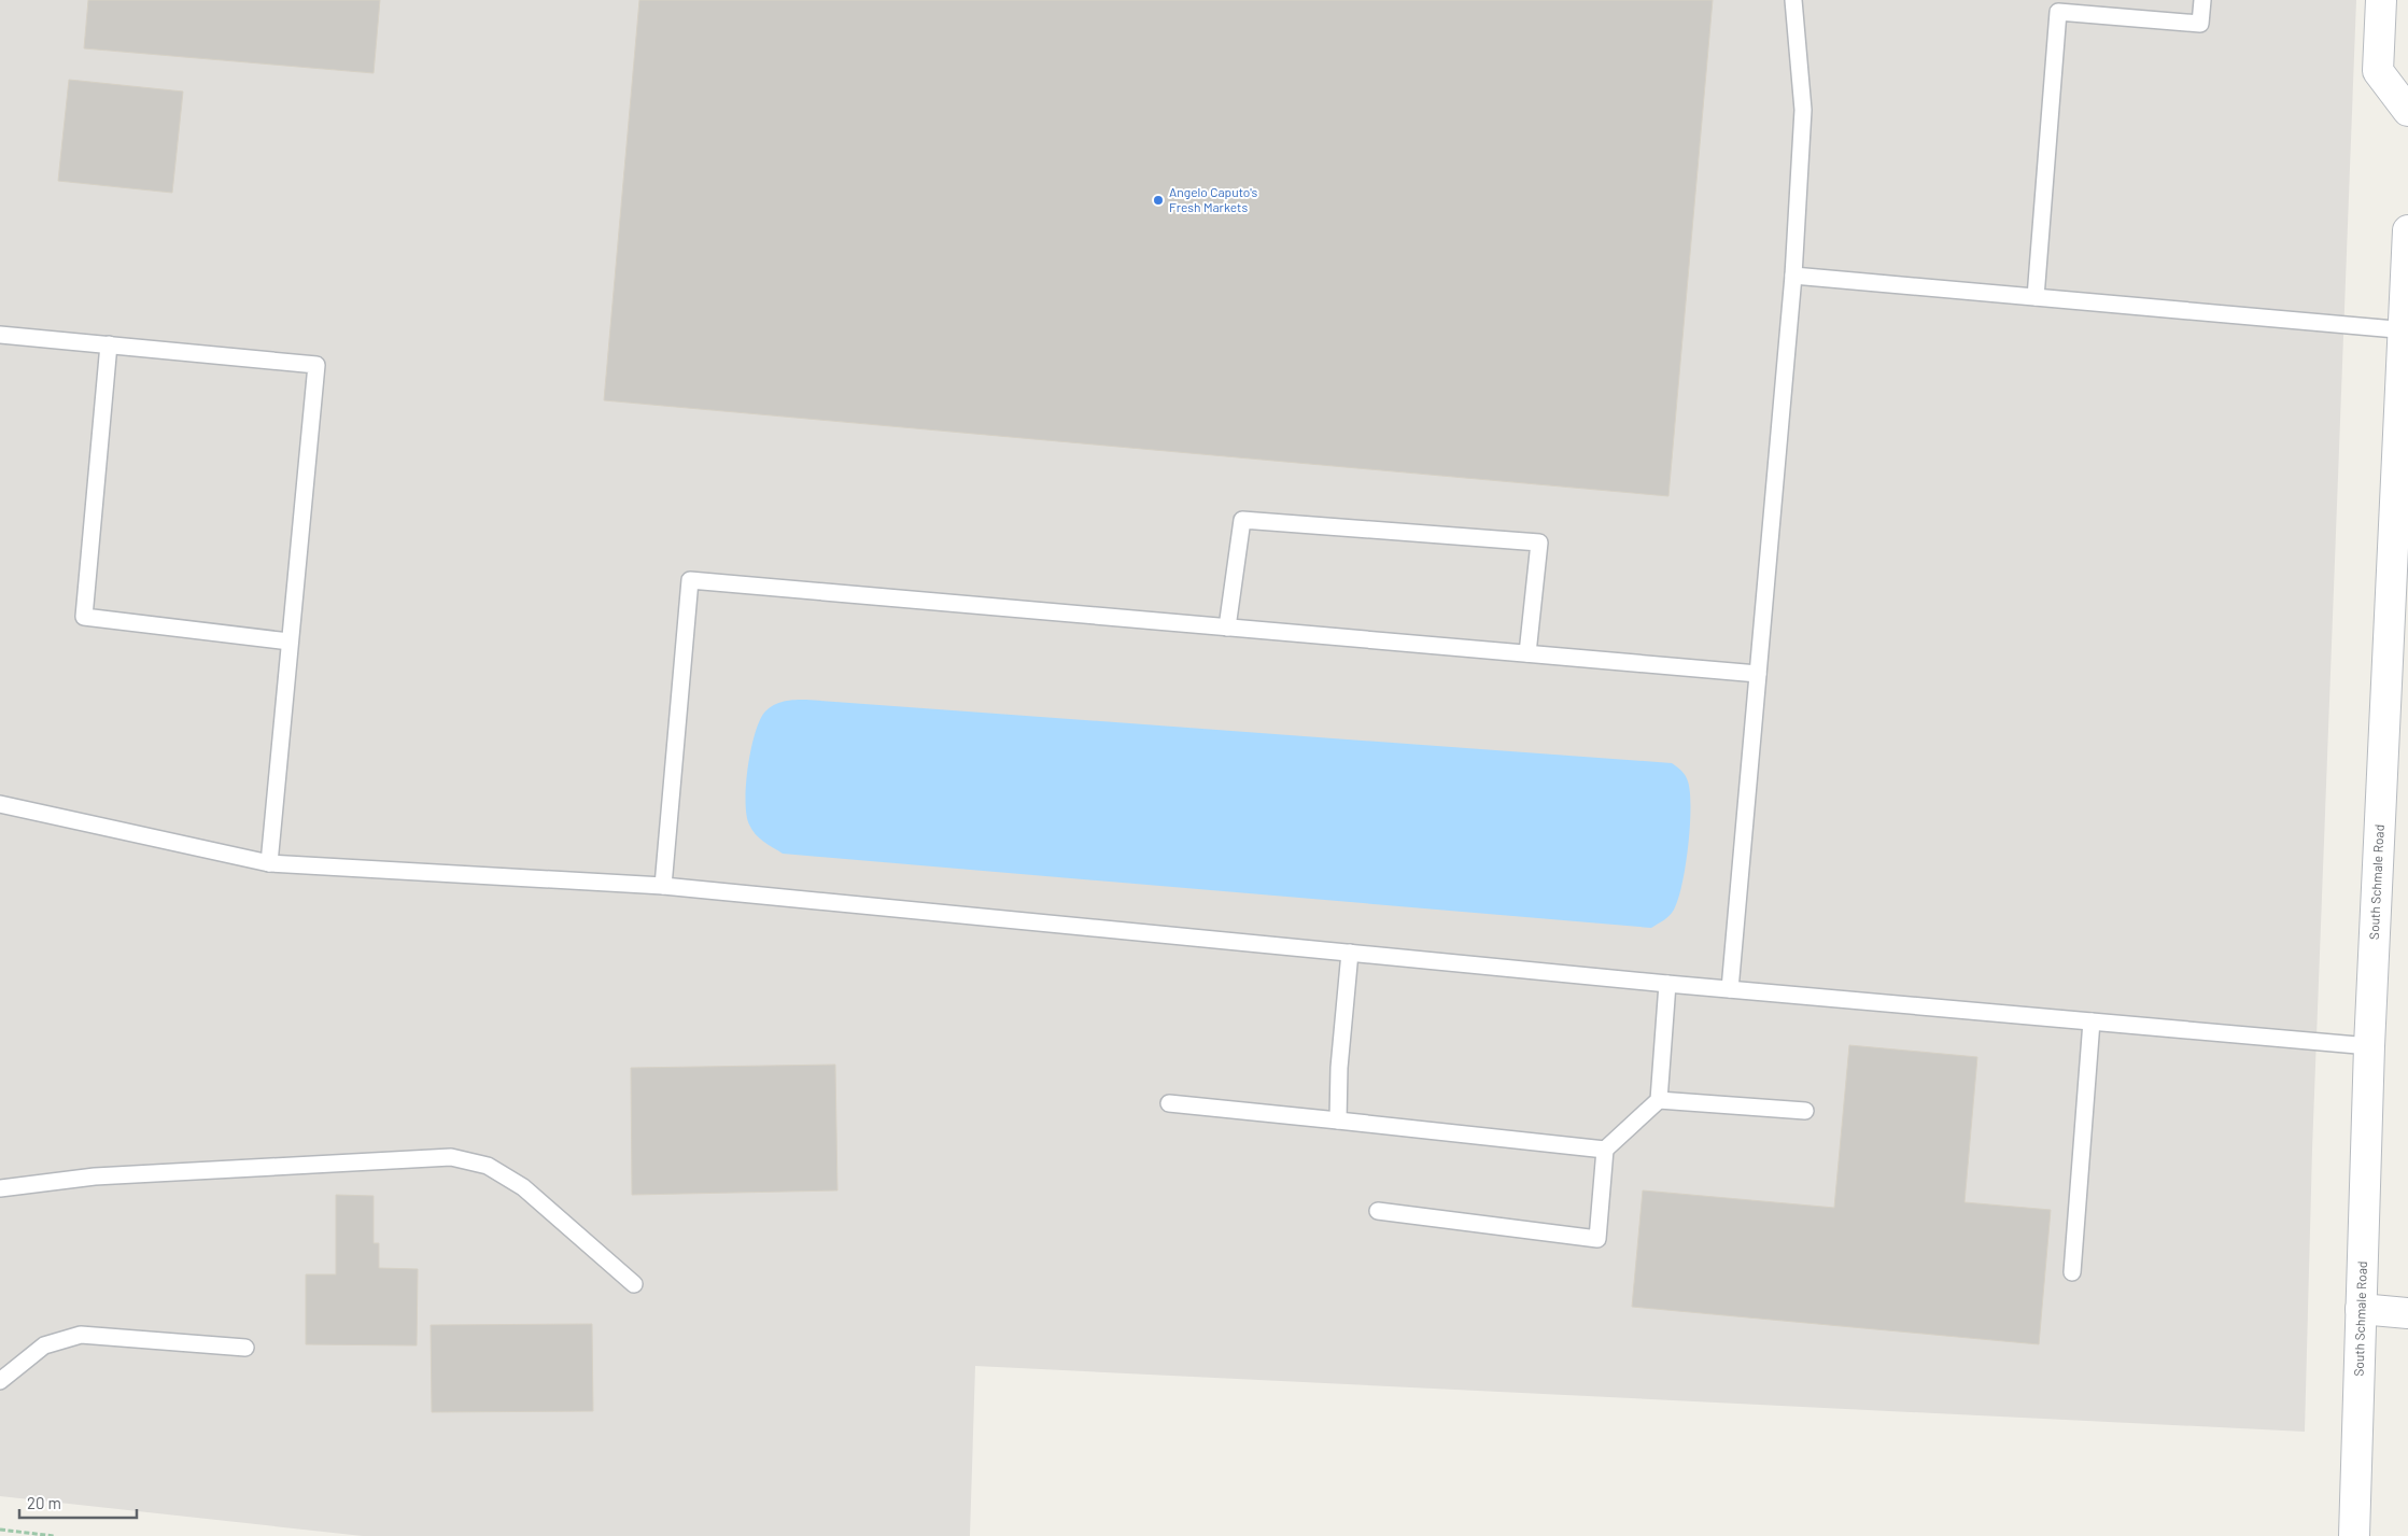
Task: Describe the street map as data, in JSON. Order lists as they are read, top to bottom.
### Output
{
  "streets": {
    "main road": ["South Schmale Road"]
  },
  "places": ["Angelo Caputo's Fresh Markets"],
  "scale_bar": "20 m"
}
